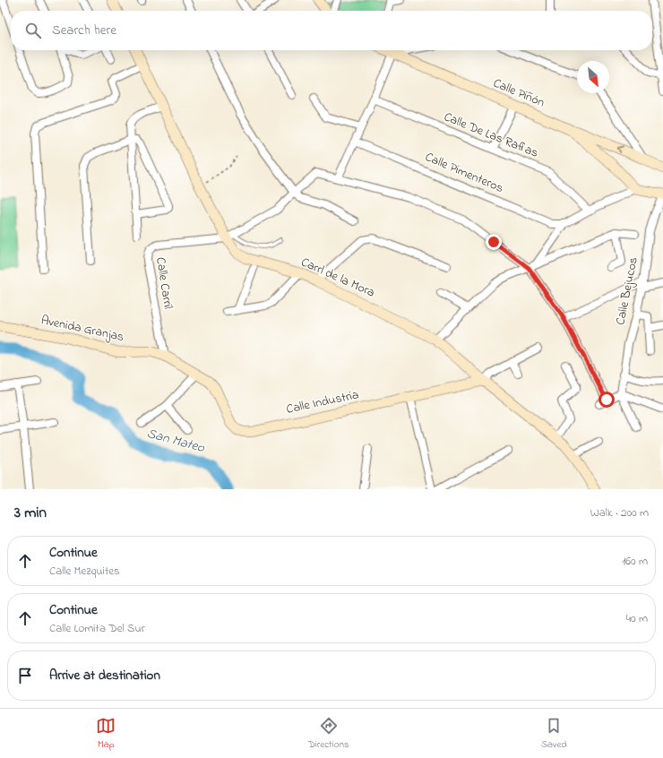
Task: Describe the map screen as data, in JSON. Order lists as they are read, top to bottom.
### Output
{
  "streets": {
    "street": [
      "Calle Piñón",
      "Calle De Las Rafias",
      "Calle Pimenteros",
      "Carrl de la Mora",
      "Calle Carril",
      "Calle Bejucos",
      "Avenida Granjas",
      "Calle Industria"
    ]
  },
  "crossings": [
    ["Carrl de la Mora", "Calle Carril"],
    ["Carrl de la Mora", "Calle Industria"],
    ["Calle Carril", "Avenida Granjas"],
    ["Avenida Granjas", "Calle Industria"]
  ],
  "water": ["San Mateo"],
  "north": "bottom right",
  "page": {
    "search": "Search here",
    "heading": ["3 min", "Walk · 200 m"],
    "list": [
      ["Continue", "Calle Mezquites", "160 m"],
      ["Continue", "Calle Lomita Del Sur", "40 m"],
      "Arrive at destination"
    ],
    "nav": ["Map", "Directions", "Saved"]
  }
}
